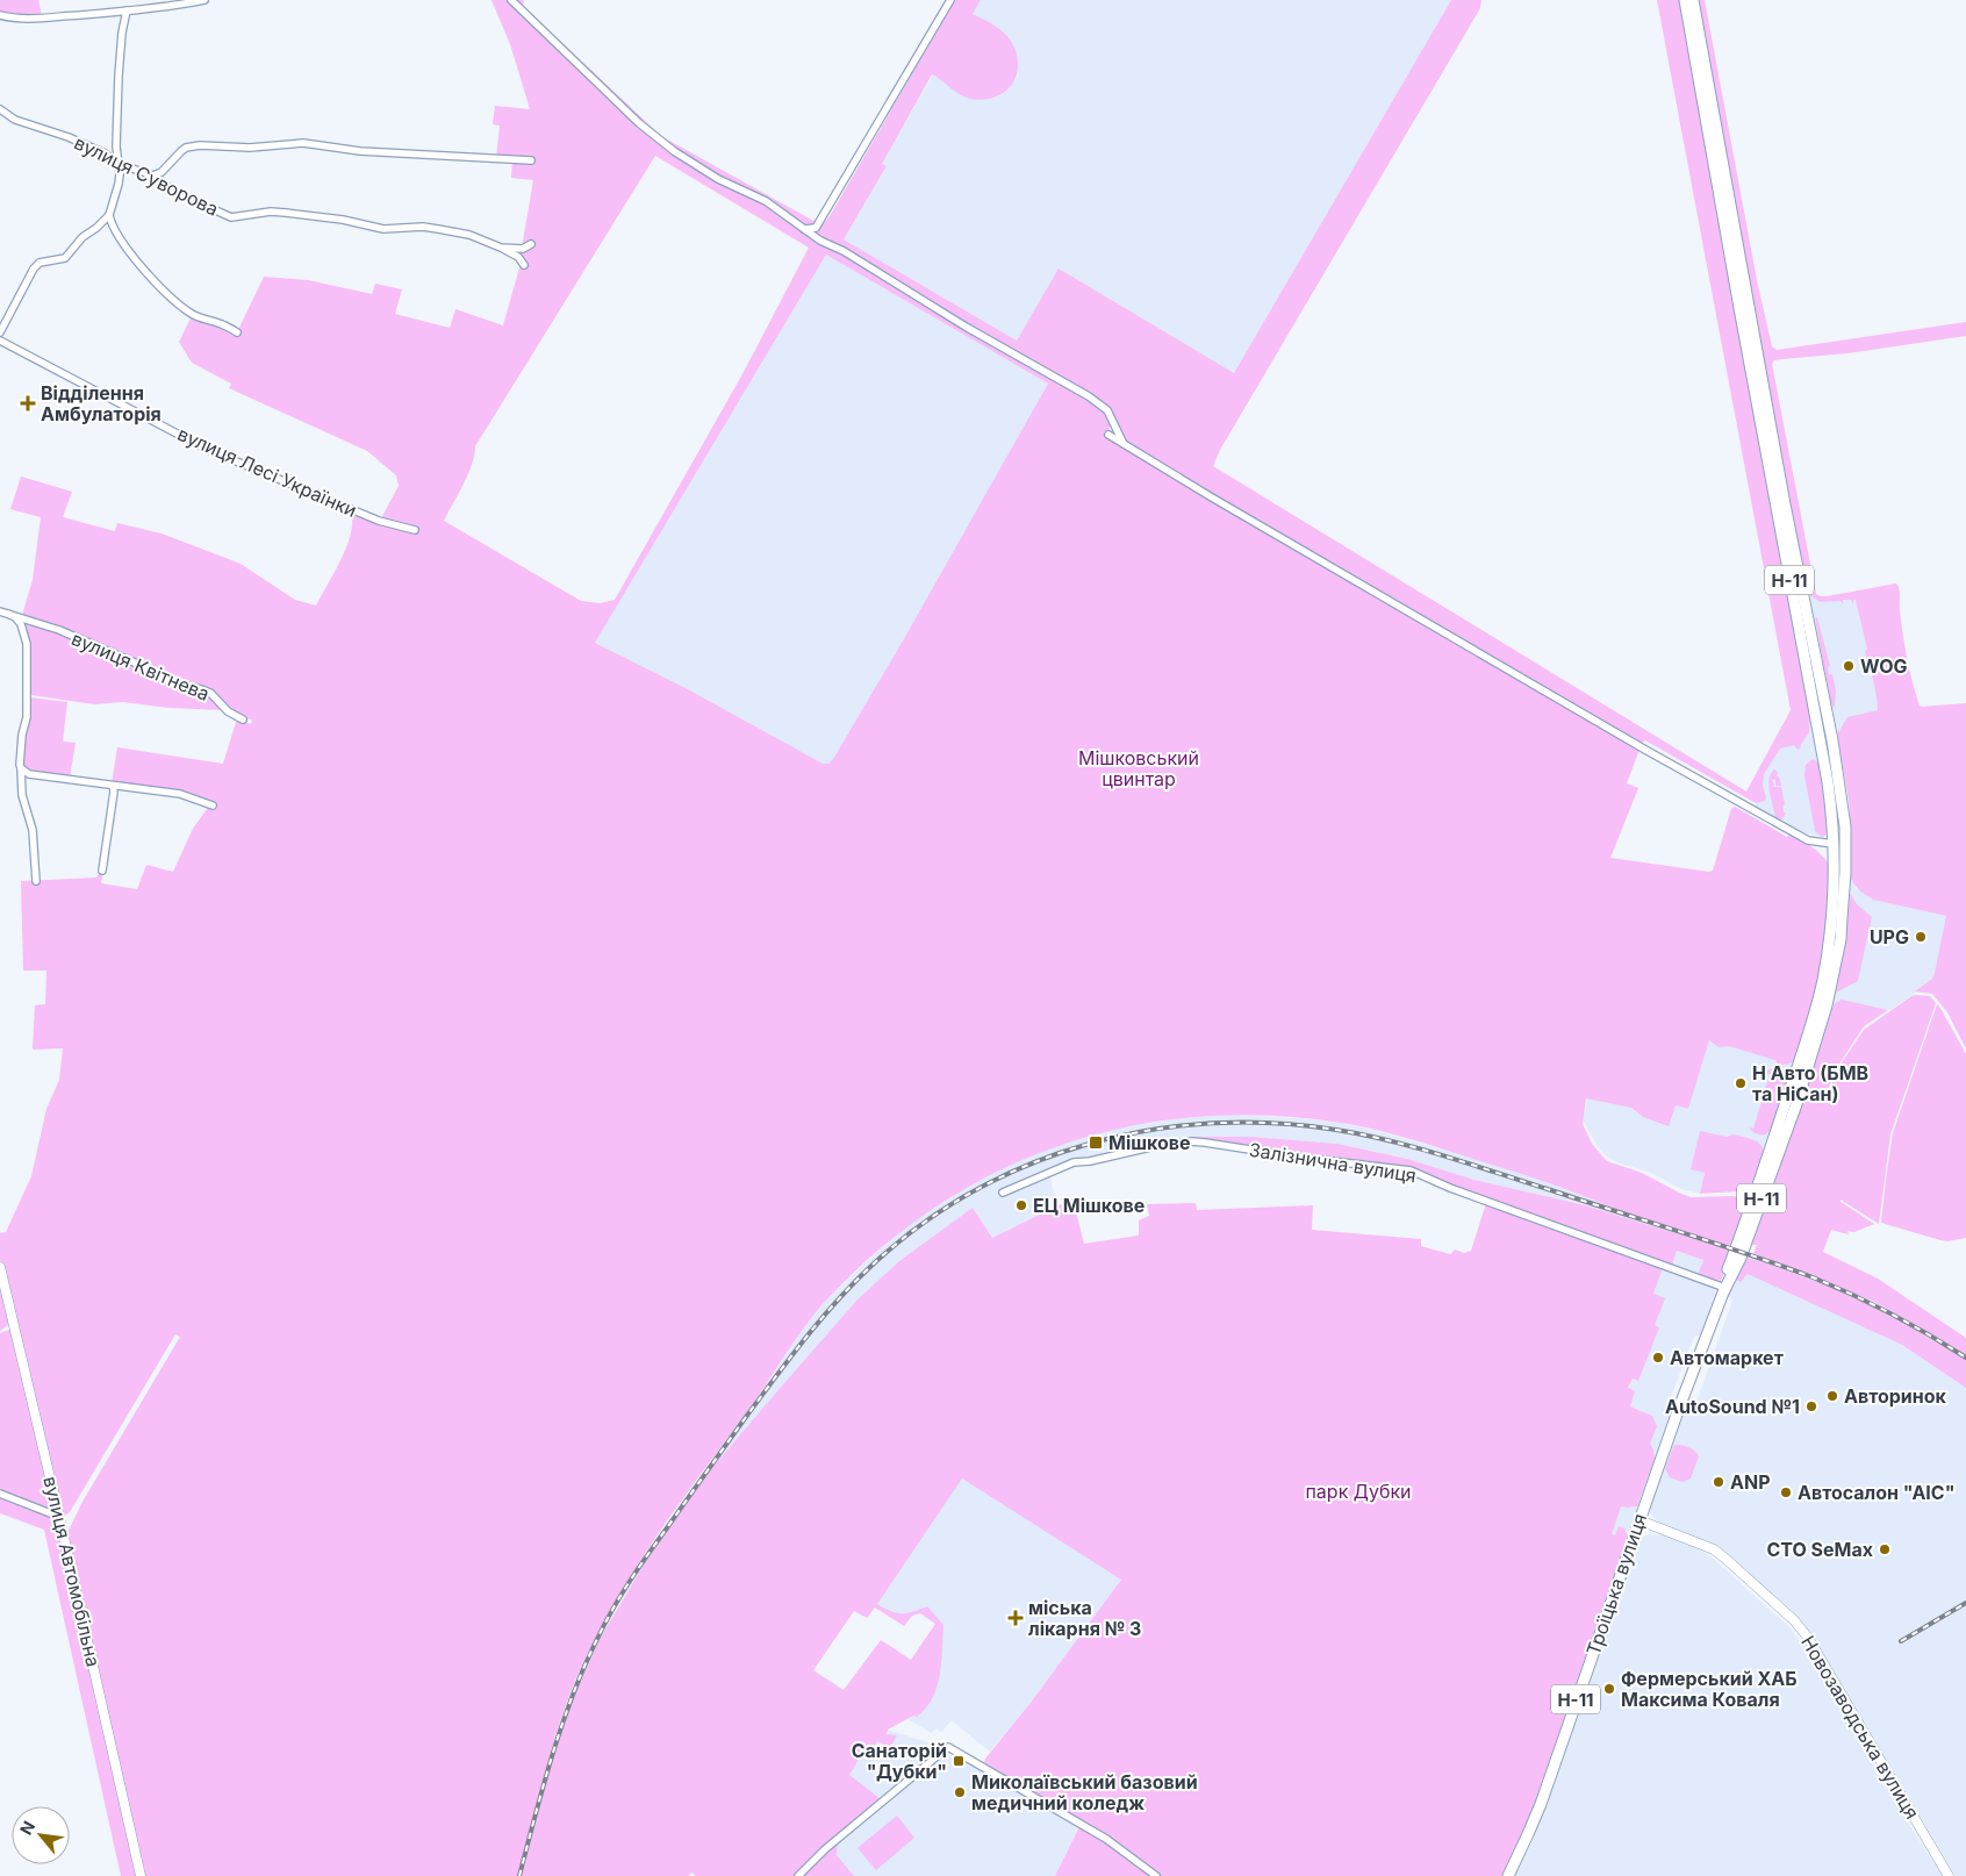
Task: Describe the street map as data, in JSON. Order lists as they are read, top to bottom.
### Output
{
  "streets": {
    "main road": ["Н-11", "Троїцька вулиця"],
    "street": [
      "вулиця Суворова",
      "вулиця Лесі Українки",
      "вулиця Квітнева",
      "Залізнична вулиця",
      "вулиця Автомобільна",
      "Новозаводська вулиця"
    ]
  },
  "crossings": [
    ["Н-11", "Залізнична вулиця"],
    ["Н-11", "Троїцька вулиця"],
    ["Залізнична вулиця", "Троїцька вулиця"],
    ["Троїцька вулиця", "Новозаводська вулиця"]
  ],
  "parks": ["Мішковський цвинтар", "парк Дубки"],
  "places": {
    "health": ["Відділення Амбулаторія", "міська лікарня № 3"],
    "other": [
      "WOG",
      "UPG",
      "Н Авто (БМВ та НіСан)",
      "ЕЦ Мішкове",
      "Автомаркет",
      "Авторинок",
      "AutoSound №1",
      "ANP",
      "Автосалон \"АІС\"",
      "СТО SeMax",
      "Фермерський ХАБ Максима Коваля",
      "Миколаївський базовий медичний коледж"
    ],
    "transit": ["Мішкове", "Санаторій \"Дубки\""]
  },
  "north": "top left"
}
